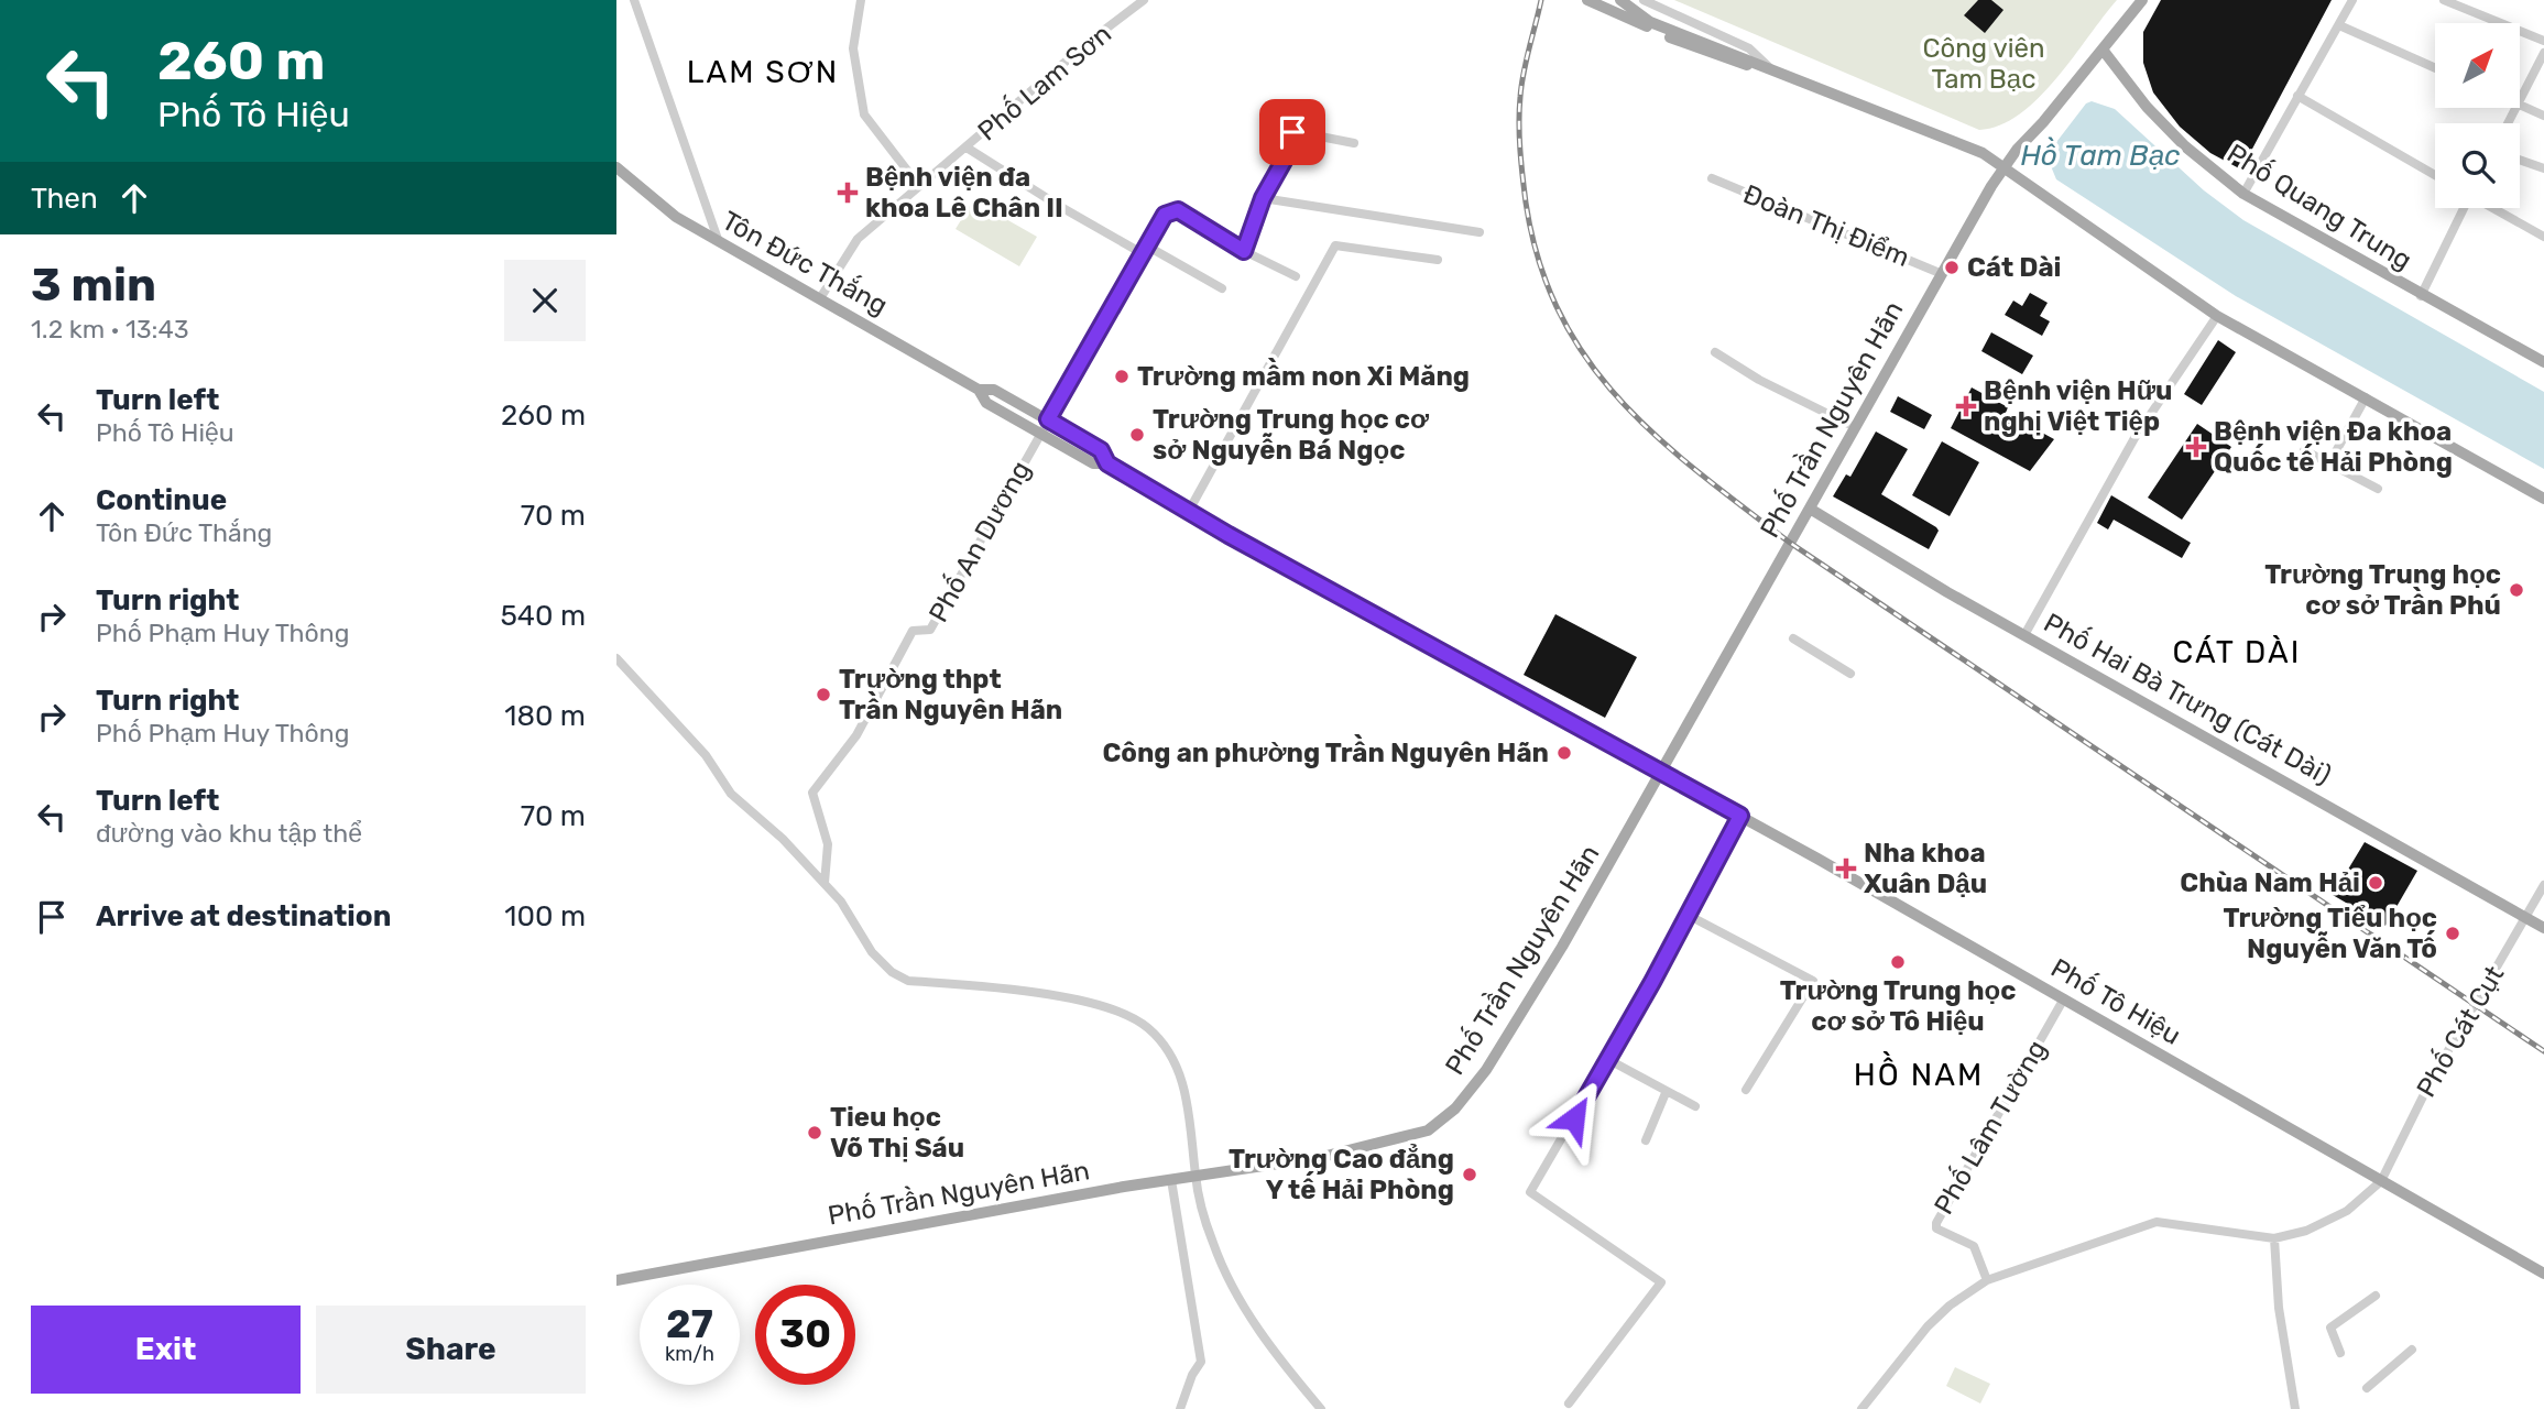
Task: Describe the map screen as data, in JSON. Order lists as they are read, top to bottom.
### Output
{
  "streets": {
    "main road": [
      "Phố Quang Trung",
      "Tôn Đức Thắng",
      "Phố Trần Nguyên Hãn",
      "Phố Hai Bà Trưng (Cát Dài)",
      "Phố Tô Hiệu"
    ],
    "street": [
      "Phố Lam Sơn",
      "Đoàn Thị Điểm",
      "Phố An Dương",
      "Phố Cát Cụt",
      "Phố Lâm Tường"
    ]
  },
  "crossings": [
    ["Phố Lam Sơn", "Tôn Đức Thắng"],
    ["Phố Quang Trung", "Phố Trần Nguyên Hãn"],
    ["Đoàn Thị Điểm", "Phố Trần Nguyên Hãn"],
    ["Tôn Đức Thắng", "Phố Trần Nguyên Hãn"],
    ["Tôn Đức Thắng", "Phố An Dương"],
    ["Tôn Đức Thắng", "Phố Tô Hiệu"],
    ["Phố Trần Nguyên Hãn", "Phố Hai Bà Trưng (Cát Dài)"],
    ["Phố Trần Nguyên Hãn", "Phố Tô Hiệu"],
    ["Phố Hai Bà Trưng (Cát Dài)", "Phố Cát Cụt"],
    ["Phố Tô Hiệu", "Phố Cát Cụt"],
    ["Phố Tô Hiệu", "Phố Lâm Tường"]
  ],
  "districts": ["LAM SƠN", "CÁT DÀI", "HỒ NAM"],
  "water": ["Hồ Tam Bạc"],
  "parks": ["Công viên Tam Bạc"],
  "places": {
    "health": [
      "Bệnh viện đa khoa Lê Chân II",
      "Bệnh viện Hữu nghị Việt Tiệp",
      "Bệnh viện Đa khoa Quốc tế Hải Phòng",
      "Nha khoa Xuân Dậu"
    ],
    "other": [
      "Cát Dài",
      "Trường mầm non Xi Măng",
      "Trường Trung học cơ sở Nguyễn Bá Ngọc",
      "Trường Trung học cơ sở Trần Phú",
      "Trường thpt Trần Nguyên Hãn",
      "Công an phường Trần Nguyên Hãn",
      "Chùa Nam Hải",
      "Trường Tiểu học Nguyễn Văn Tố",
      "Trường Trung học cơ sở Tô Hiệu",
      "Tieu học Võ Thị Sáu",
      "Trường Cao đẳng Y tế Hải Phòng"
    ]
  },
  "north": "top right",
  "page": {
    "turn": ["260 m", "Phố Tô Hiệu"],
    "then": "Then",
    "heading": ["3 min", "1.2 km · 13:43"],
    "list": [
      {
        "name": "Turn left",
        "note": "Phố Tô Hiệu",
        "value": "260 m"
      },
      {
        "name": "Continue",
        "note": "Tôn Đức Thắng",
        "value": "70 m"
      },
      {
        "name": "Turn right",
        "note": "Phố Phạm Huy Thông",
        "value": "540 m"
      },
      {
        "name": "Turn right",
        "note": "Phố Phạm Huy Thông",
        "value": "180 m"
      },
      {
        "name": "Turn left",
        "note": "đường vào khu tập thể",
        "value": "70 m"
      },
      {
        "name": "Arrive at destination",
        "value": "100 m"
      }
    ],
    "speed": "27 km/h",
    "limit": "30",
    "buttons": ["Exit", "Share"]
  }
}
